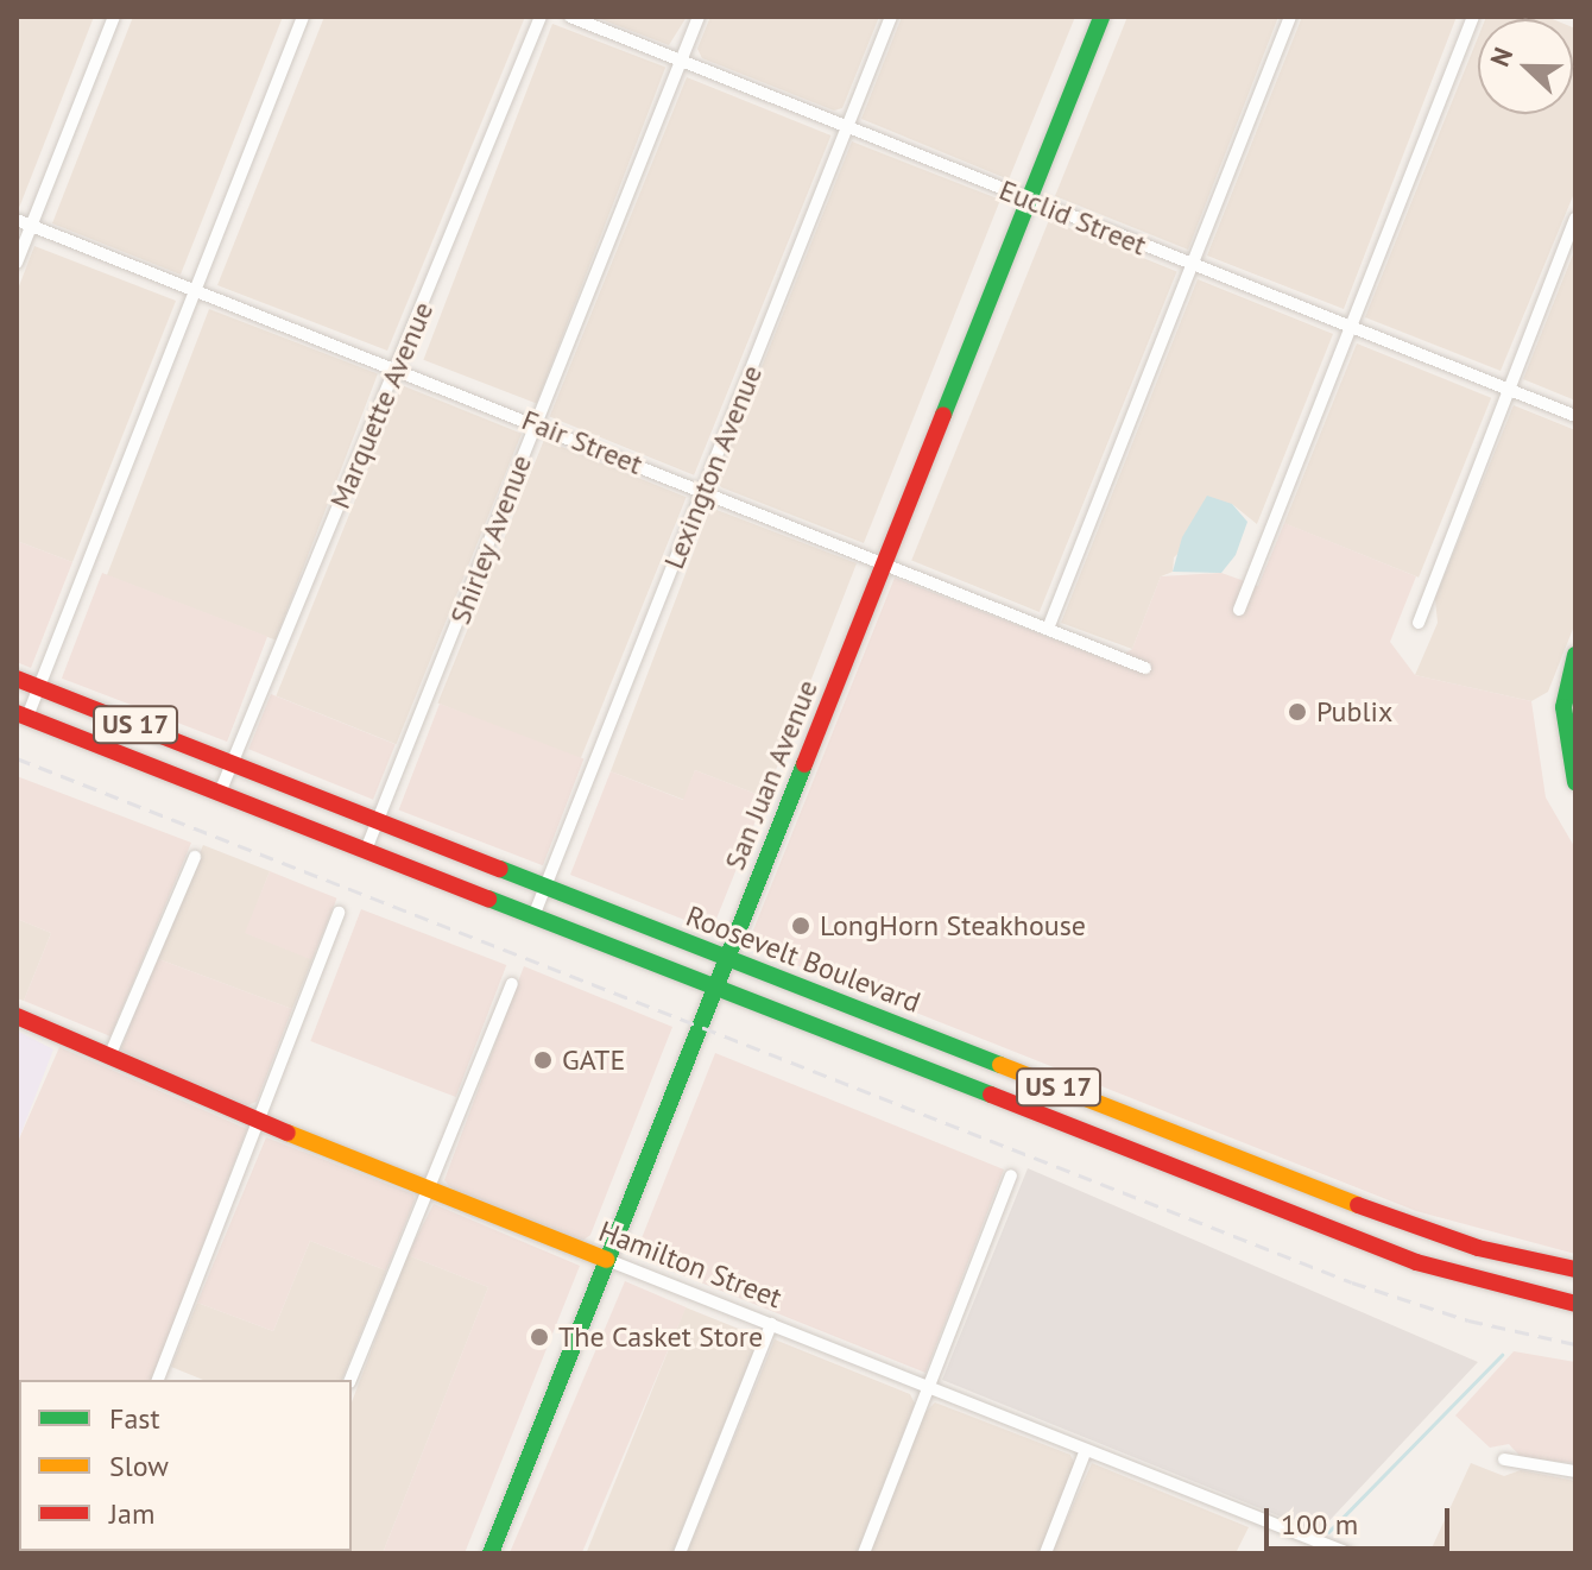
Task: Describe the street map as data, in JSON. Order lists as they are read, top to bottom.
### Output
{
  "streets": {
    "main road": [
      "US 17",
      "San Juan Avenue",
      "Roosevelt Boulevard",
      "Hamilton Street"
    ],
    "street": [
      "Euclid Street",
      "Marquette Avenue",
      "Fair Street",
      "Lexington Avenue",
      "Shirley Avenue"
    ]
  },
  "crossings": [
    ["Euclid Street", "Lexington Avenue"],
    ["Euclid Street", "Shirley Avenue"],
    ["Euclid Street", "San Juan Avenue"],
    ["Marquette Avenue", "Fair Street"],
    ["Marquette Avenue", "Roosevelt Boulevard"],
    ["Fair Street", "Lexington Avenue"],
    ["Fair Street", "Shirley Avenue"],
    ["Fair Street", "San Juan Avenue"],
    ["Lexington Avenue", "Roosevelt Boulevard"],
    ["Shirley Avenue", "Roosevelt Boulevard"],
    ["San Juan Avenue", "Roosevelt Boulevard"],
    ["San Juan Avenue", "Hamilton Street"]
  ],
  "places": [
    "Publix",
    "LongHorn Steakhouse",
    "GATE",
    "The Casket Store"
  ],
  "legend": ["Fast", "Slow", "Jam"],
  "scale_bar": "100 m",
  "north": "left"
}
